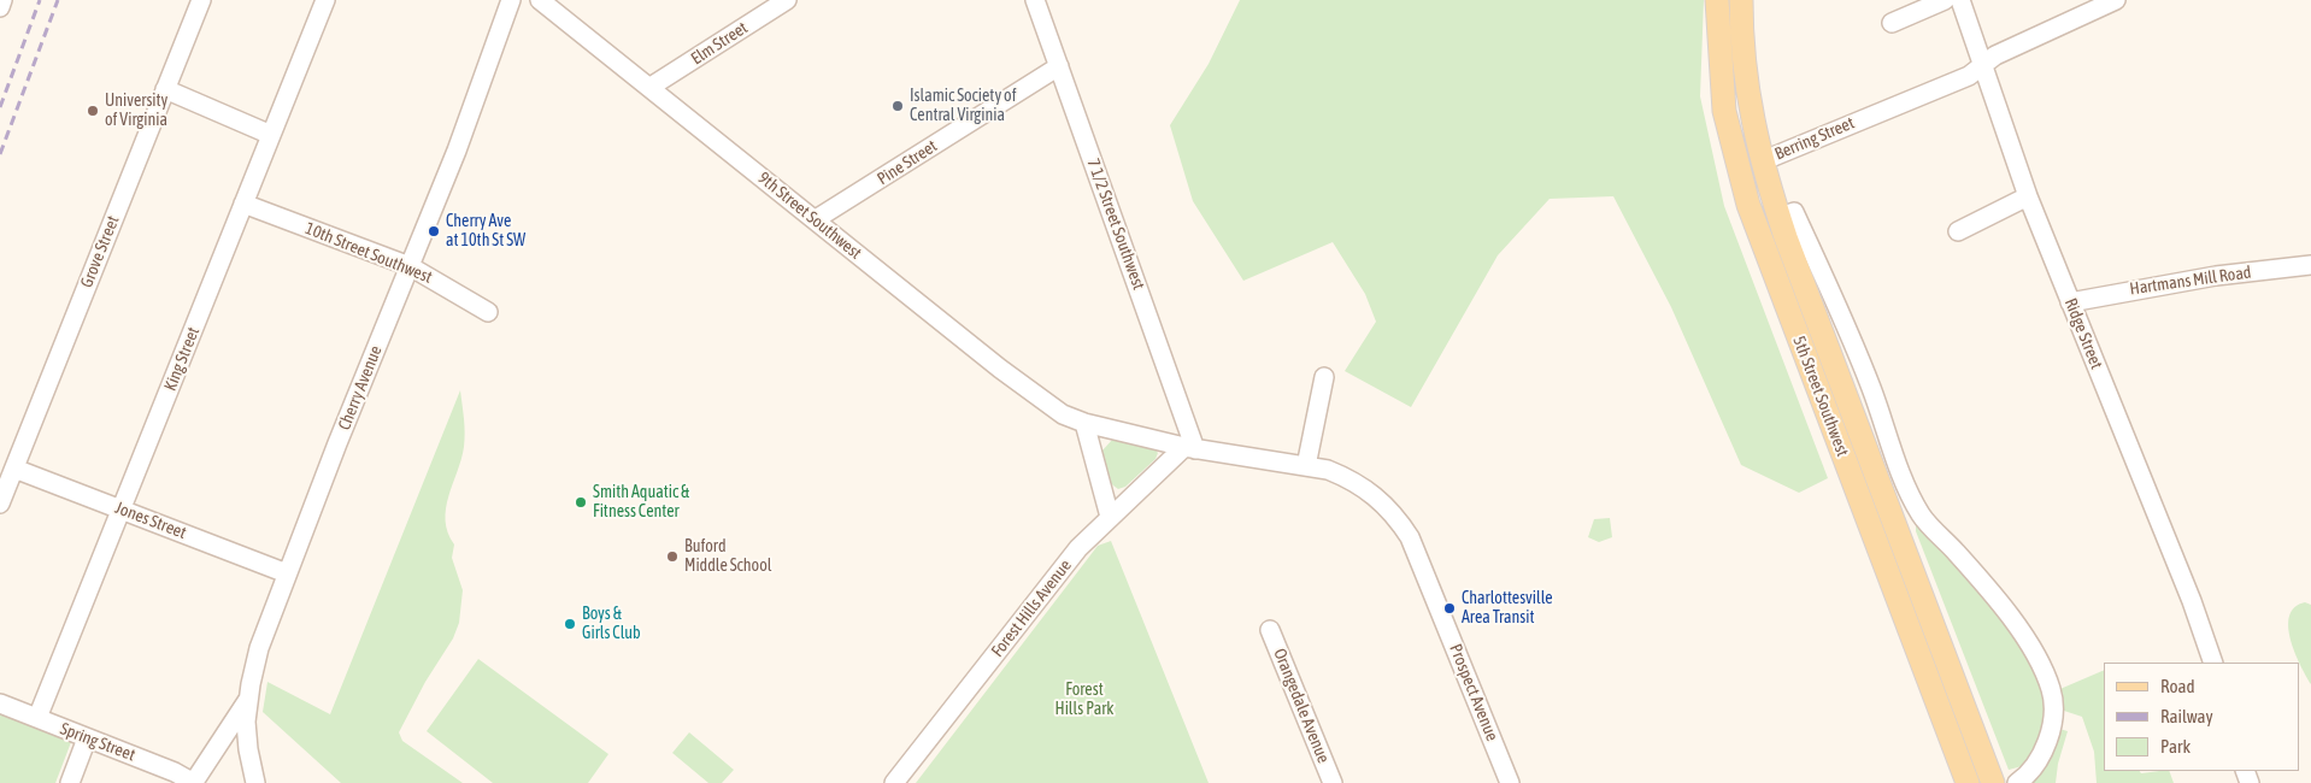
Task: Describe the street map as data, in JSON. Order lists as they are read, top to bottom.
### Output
{
  "streets": {
    "main road": ["5th Street Southwest"],
    "street": [
      "Elm Street",
      "Berring Street",
      "Pine Street",
      "9th Street Southwest",
      "7 1/2 Street Southwest",
      "Grove Street",
      "10th Street Southwest",
      "Hartmans Mill Road",
      "Ridge Street",
      "King Street",
      "Cherry Avenue",
      "Jones Street",
      "Forest Hills Avenue",
      "Prospect Avenue",
      "Orangedale Avenue",
      "Spring Street"
    ]
  },
  "crossings": [
    ["Elm Street", "9th Street Southwest"],
    ["Berring Street", "Ridge Street"],
    ["Berring Street", "5th Street Southwest"],
    ["Pine Street", "9th Street Southwest"],
    ["Pine Street", "7 1/2 Street Southwest"],
    ["9th Street Southwest", "7 1/2 Street Southwest"],
    ["9th Street Southwest", "Forest Hills Avenue"],
    ["9th Street Southwest", "Prospect Avenue"],
    ["7 1/2 Street Southwest", "Forest Hills Avenue"],
    ["7 1/2 Street Southwest", "Prospect Avenue"],
    ["Grove Street", "Jones Street"],
    ["10th Street Southwest", "King Street"],
    ["10th Street Southwest", "Cherry Avenue"],
    ["Hartmans Mill Road", "Ridge Street"],
    ["King Street", "Jones Street"],
    ["King Street", "Spring Street"],
    ["Cherry Avenue", "Jones Street"],
    ["Forest Hills Avenue", "Prospect Avenue"]
  ],
  "parks": ["Forest Hills Park"],
  "places": [
    "Islamic Society of Central Virginia",
    "University of Virginia",
    "Cherry Ave at 10th St SW",
    "Smith Aquatic & Fitness Center",
    "Buford Middle School",
    "Charlottesville Area Transit",
    "Boys & Girls Club"
  ],
  "legend": ["Road", "Railway", "Park"]
}
